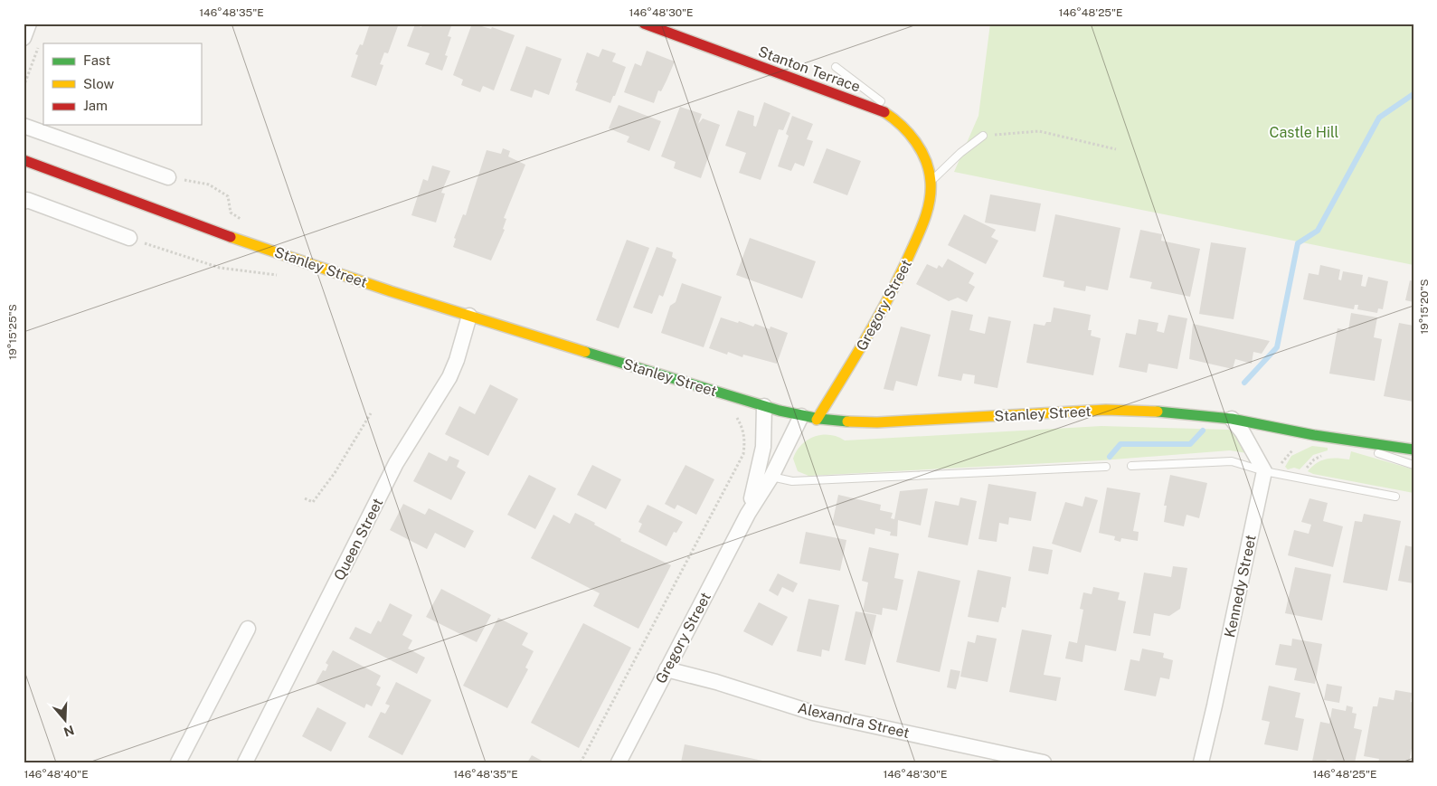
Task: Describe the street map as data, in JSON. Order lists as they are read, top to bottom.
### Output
{
  "streets": {
    "main road": ["Stanton Terrace", "Stanley Street", "Gregory Street"],
    "street": ["Queen Street", "Kennedy Street", "Alexandra Street"]
  },
  "crossings": [
    ["Stanton Terrace", "Gregory Street"],
    ["Stanley Street", "Gregory Street"],
    ["Stanley Street", "Queen Street"],
    ["Gregory Street", "Alexandra Street"]
  ],
  "parks": ["Castle Hill"],
  "legend": ["Fast", "Slow", "Jam"],
  "north": "bottom",
  "coordinates": [
    "146°48'35\"E",
    "146°48'30\"E",
    "146°48'25\"E",
    "19°15'20\"S",
    "19°15'25\"S",
    "146°48'40\"E"
  ]
}
